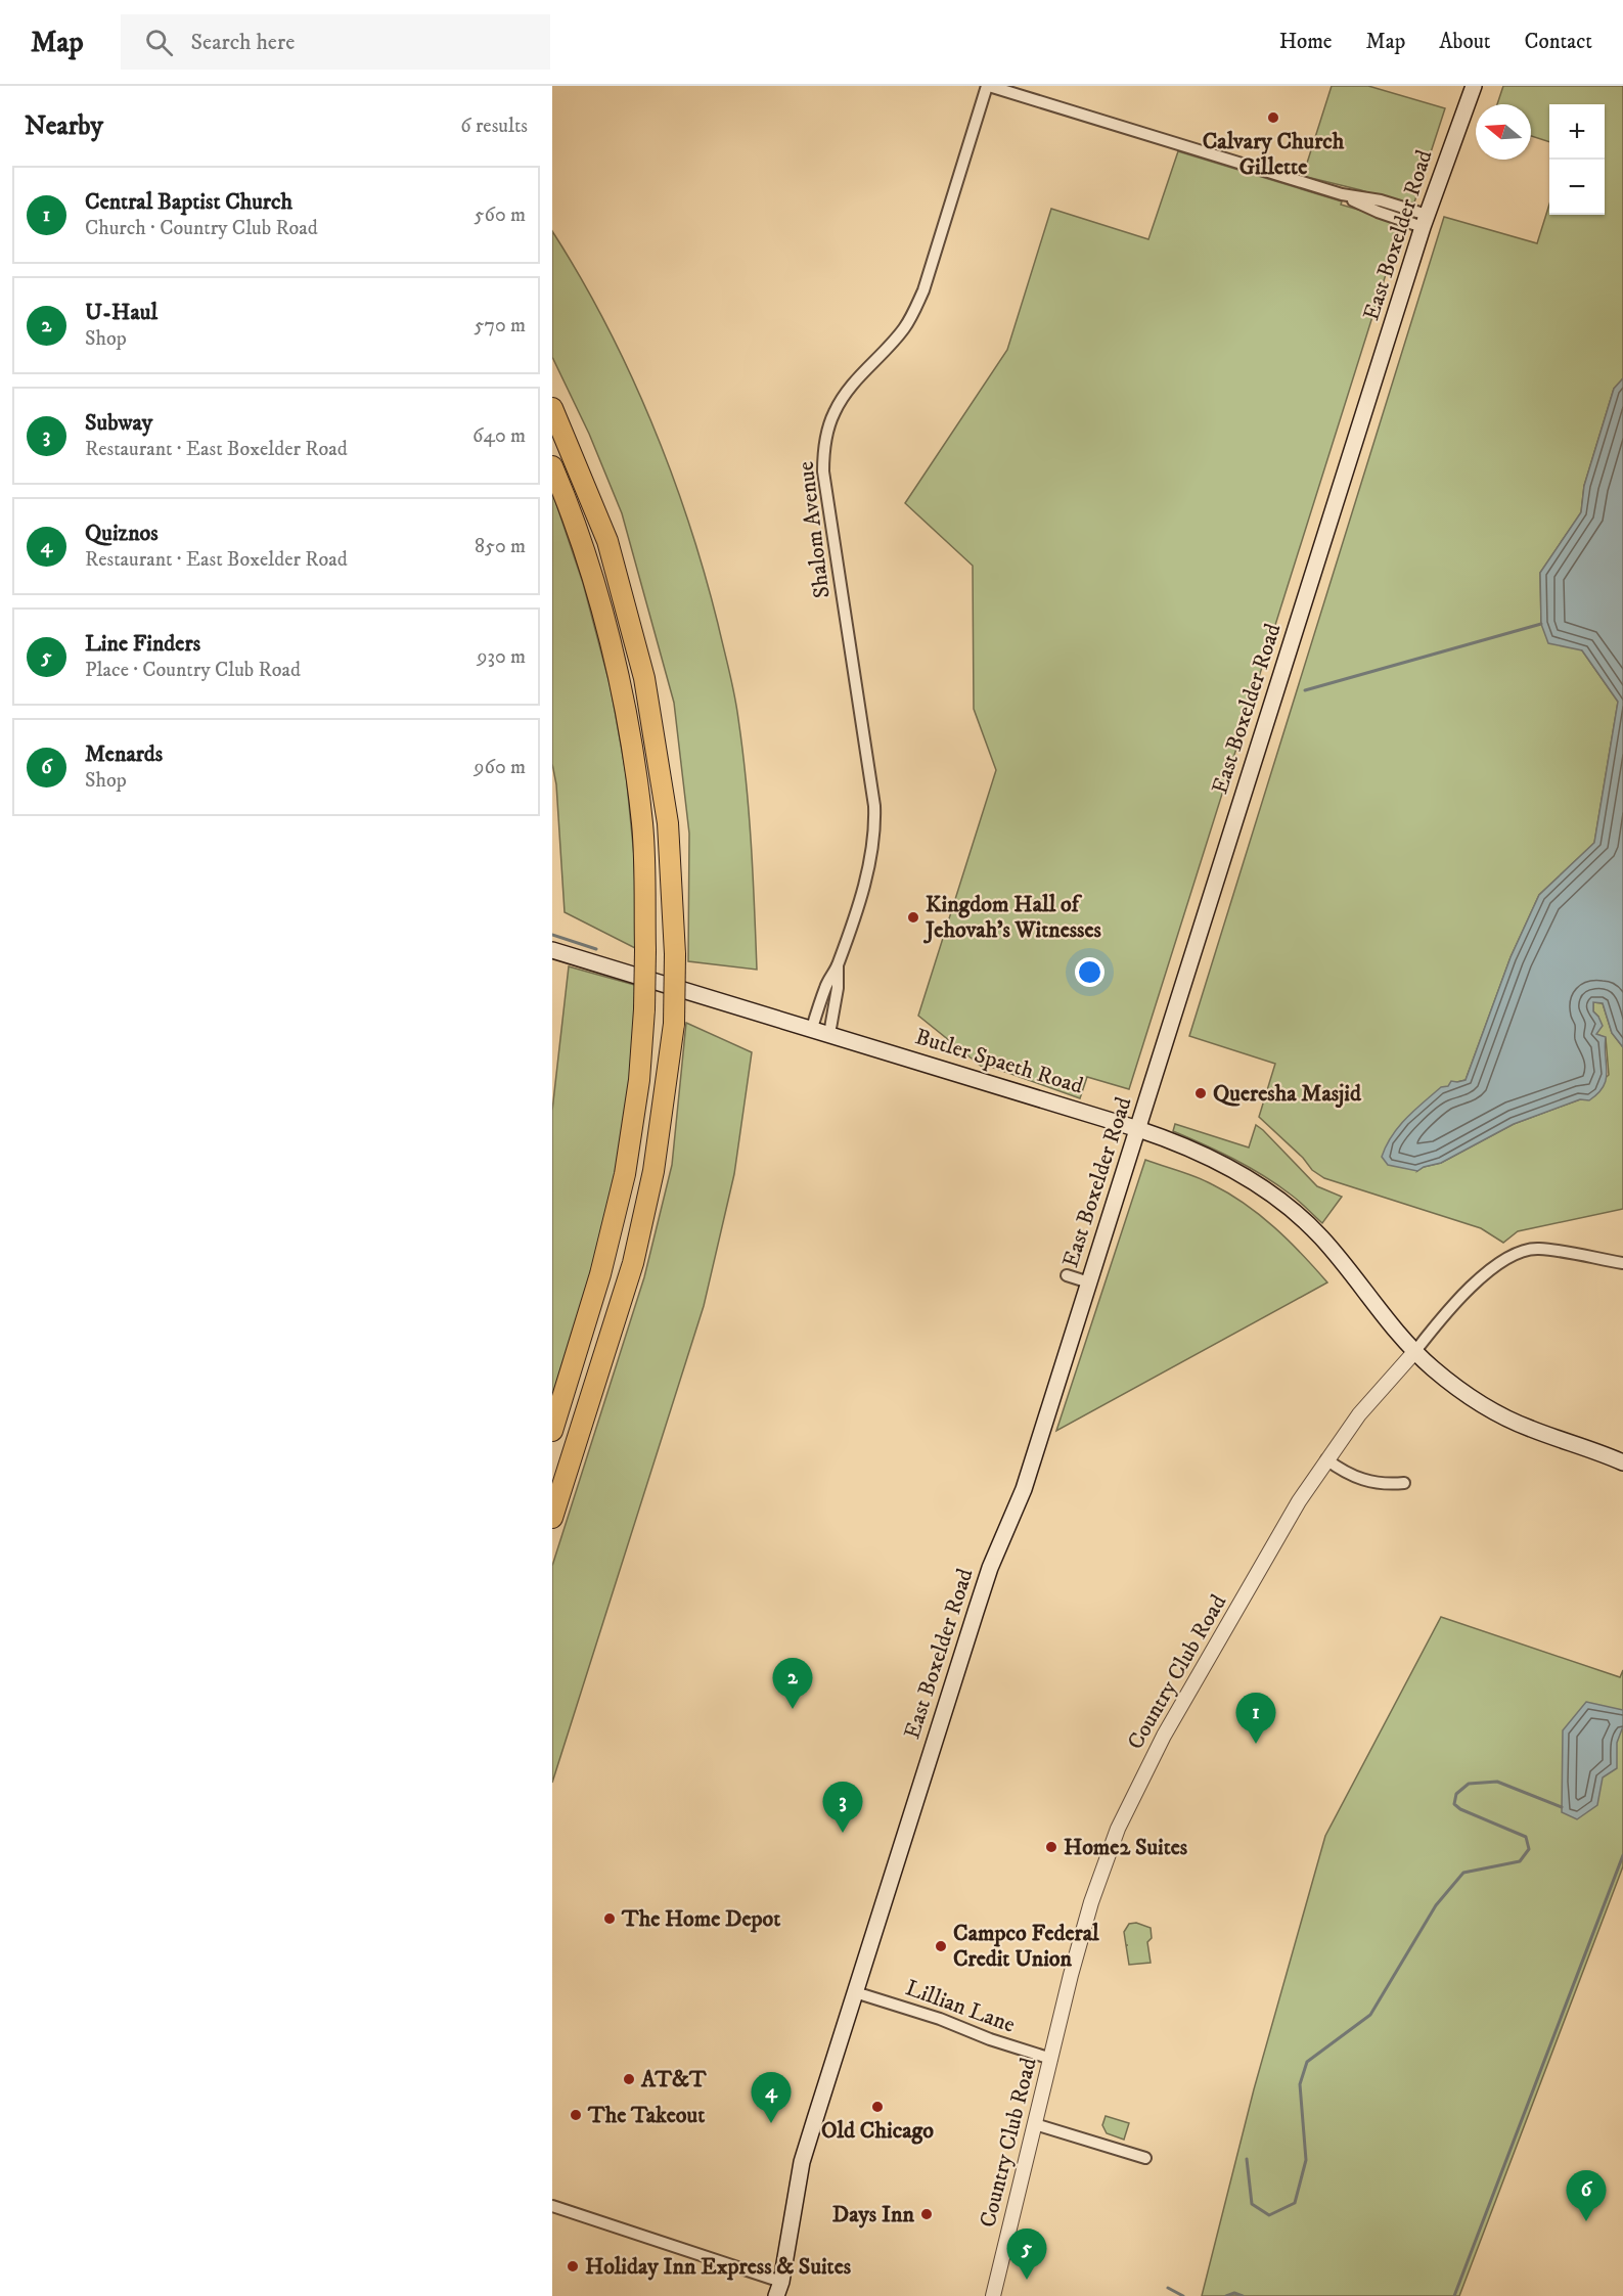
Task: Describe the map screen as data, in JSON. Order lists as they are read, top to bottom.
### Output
{
  "streets": {
    "main road": ["East Boxelder Road", "Butler Spaeth Road"],
    "street": ["Shalom Avenue", "Country Club Road", "Lillian Lane"]
  },
  "crossings": [
    ["East Boxelder Road", "Butler Spaeth Road"],
    ["East Boxelder Road", "Lillian Lane"],
    ["Shalom Avenue", "Butler Spaeth Road"],
    ["Butler Spaeth Road", "Country Club Road"],
    ["Country Club Road", "Lillian Lane"]
  ],
  "places": [
    "Calvary Church Gillette",
    "Kingdom Hall of Jehovah’s Witnesses",
    "Queresha Masjid",
    "Home2 Suites",
    "The Home Depot",
    "Campco Federal Credit Union",
    "AT&T",
    "Old Chicago",
    "The Takeout",
    "Days Inn",
    "Holiday Inn Express & Suites"
  ],
  "north": "left",
  "page": {
    "header": "Map",
    "search": "Search here",
    "nav": [
      "Home",
      "Map",
      "About",
      "Contact"
    ],
    "heading": ["Nearby", "6 results"],
    "map_buttons": ["+", "−"],
    "list": [
      {
        "mark": "1",
        "name": "Central Baptist Church",
        "note": "Church · Country Club Road",
        "value": "560 m"
      },
      {
        "mark": "2",
        "name": "U-Haul",
        "note": "Shop",
        "value": "570 m"
      },
      {
        "mark": "3",
        "name": "Subway",
        "note": "Restaurant · East Boxelder Road",
        "value": "640 m"
      },
      {
        "mark": "4",
        "name": "Quiznos",
        "note": "Restaurant · East Boxelder Road",
        "value": "850 m"
      },
      {
        "mark": "5",
        "name": "Line Finders",
        "note": "Place · Country Club Road",
        "value": "930 m"
      },
      {
        "mark": "6",
        "name": "Menards",
        "note": "Shop",
        "value": "960 m"
      }
    ],
    "pins": [
      "2",
      "1",
      "3",
      "4",
      "6",
      "5"
    ]
  }
}
